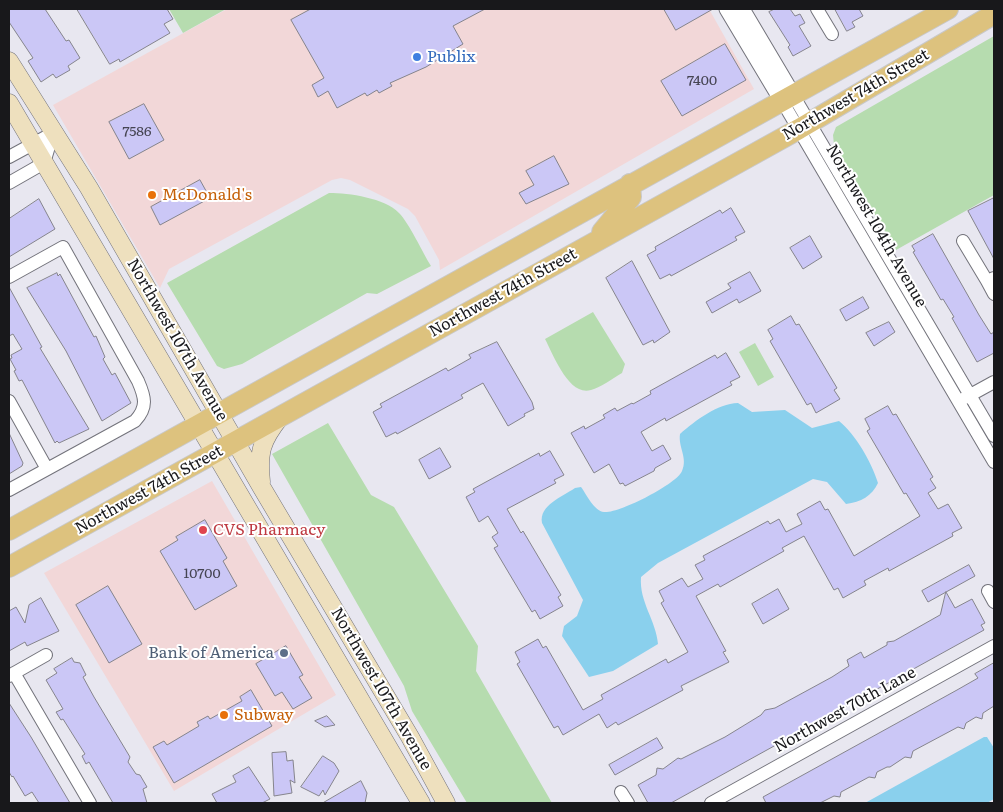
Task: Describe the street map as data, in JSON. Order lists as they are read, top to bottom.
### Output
{
  "streets": {
    "main road": ["Northwest 74th Street", "Northwest 107th Avenue"],
    "street": ["Northwest 104th Avenue", "Northwest 70th Lane"]
  },
  "crossings": [
    ["Northwest 74th Street", "Northwest 104th Avenue"],
    ["Northwest 74th Street", "Northwest 107th Avenue"]
  ],
  "places": [
    "Publix",
    "McDonald's",
    "CVS Pharmacy",
    "Bank of America",
    "Subway"
  ],
  "house_numbers": ["7400", "7586", "10700"]
}
